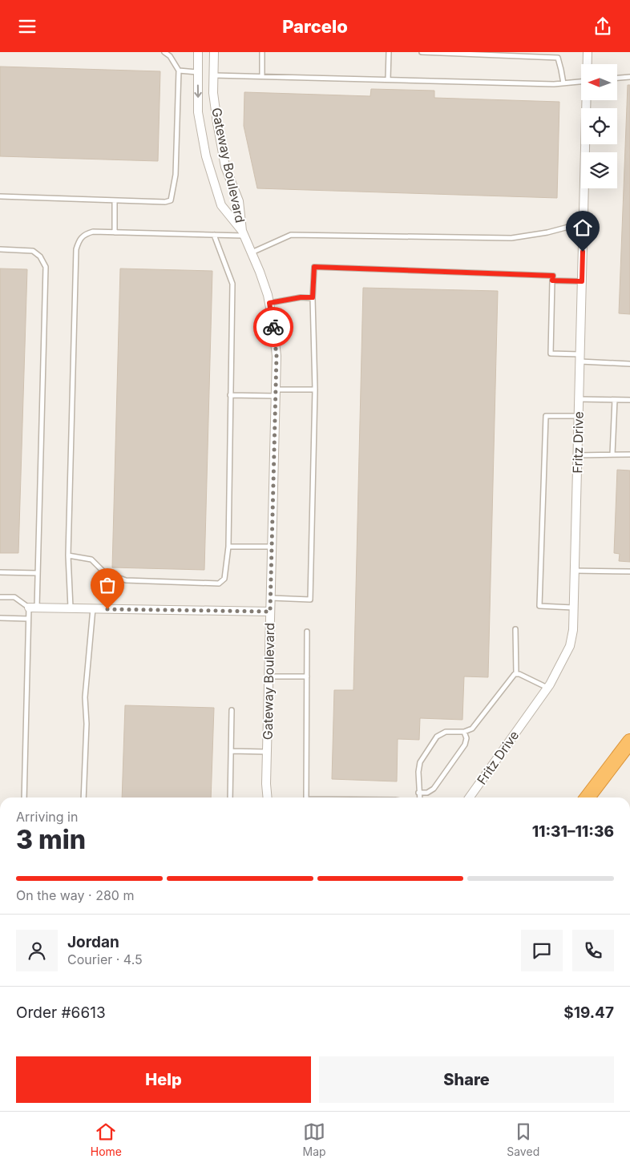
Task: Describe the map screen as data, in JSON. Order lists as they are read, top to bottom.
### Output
{
  "streets": {
    "street": ["Gateway Boulevard", "Fritz Drive"]
  },
  "north": "left",
  "page": {
    "header": "Parcelo",
    "heading": ["3 min", "Arriving in", "11:31–11:36"],
    "panel": [
      "Jordan",
      "Courier · 4.5",
      "Order #6613",
      "$19.47"
    ],
    "bar": "On the way · 280 m",
    "buttons": ["Help", "Share"],
    "tabs": ["Home", "Map", "Saved"]
  }
}
